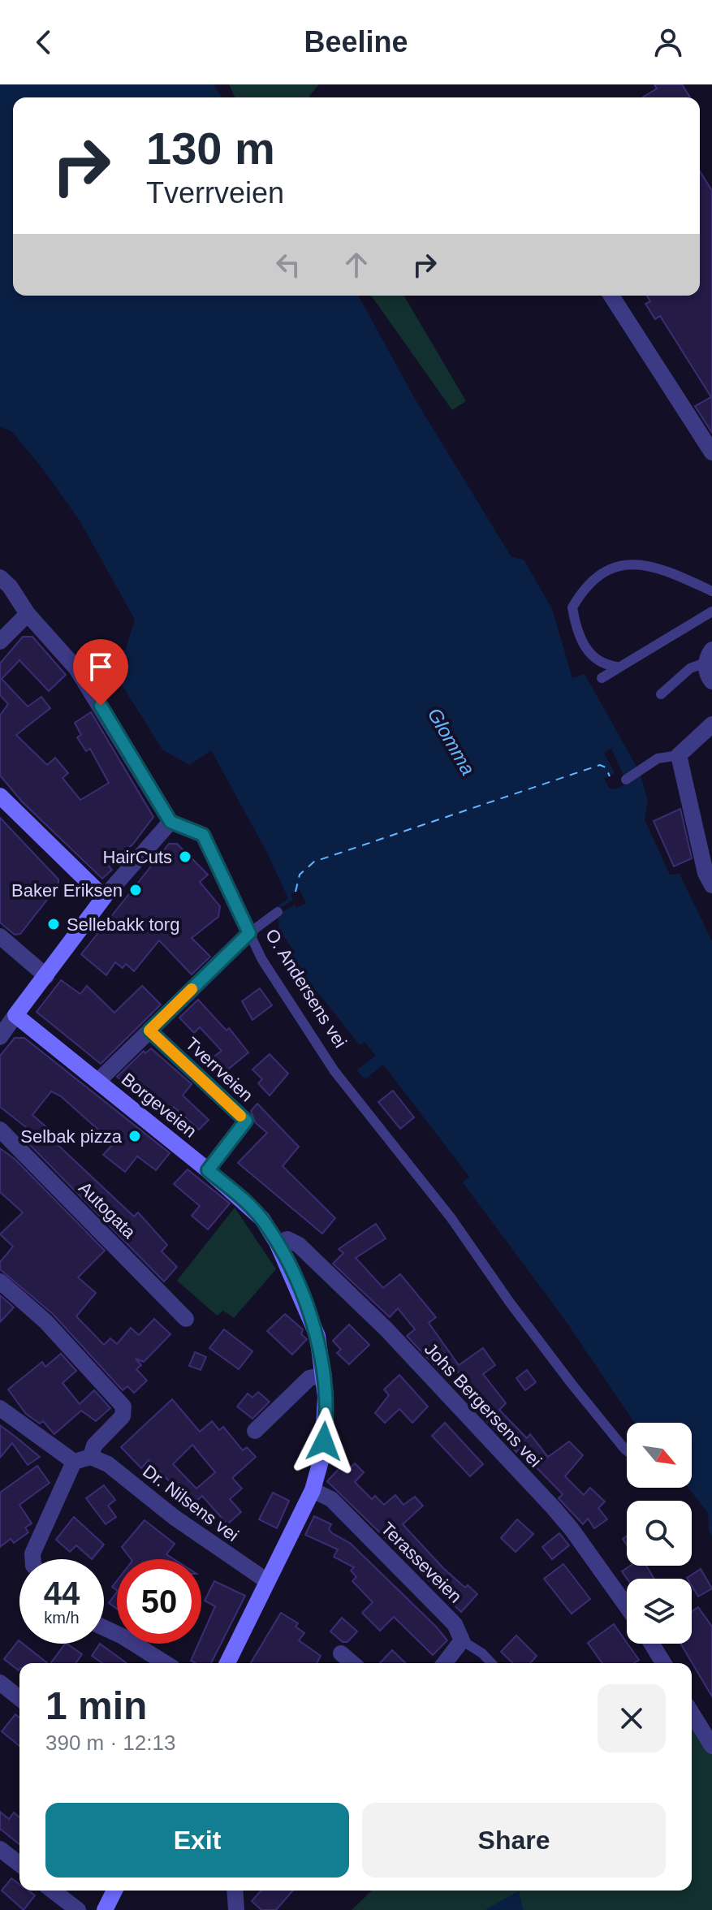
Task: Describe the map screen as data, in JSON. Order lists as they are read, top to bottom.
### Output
{
  "streets": {
    "main road": ["Borgeveien"],
    "street": [
      "O. Andersens vei",
      "Tverrveien",
      "Autogata",
      "Johs Bergersens vei",
      "Dr. Nilsens vei",
      "Terasseveien"
    ]
  },
  "crossings": [
    ["O. Andersens vei", "Tverrveien"],
    ["O. Andersens vei", "Borgeveien"],
    ["Tverrveien", "Borgeveien"],
    ["Borgeveien", "Johs Bergersens vei"],
    ["Borgeveien", "Dr. Nilsens vei"],
    ["Borgeveien", "Terasseveien"]
  ],
  "water": ["Glomma"],
  "places": [
    "HairCuts",
    "Baker Eriksen",
    "Sellebakk torg",
    "Selbak pizza"
  ],
  "north": "bottom right",
  "page": {
    "header": "Beeline",
    "turn": ["130 m", "Tverrveien"],
    "speed": "44 km/h",
    "limit": "50",
    "heading": ["1 min", "390 m · 12:13"],
    "buttons": ["Exit", "Share"]
  }
}
